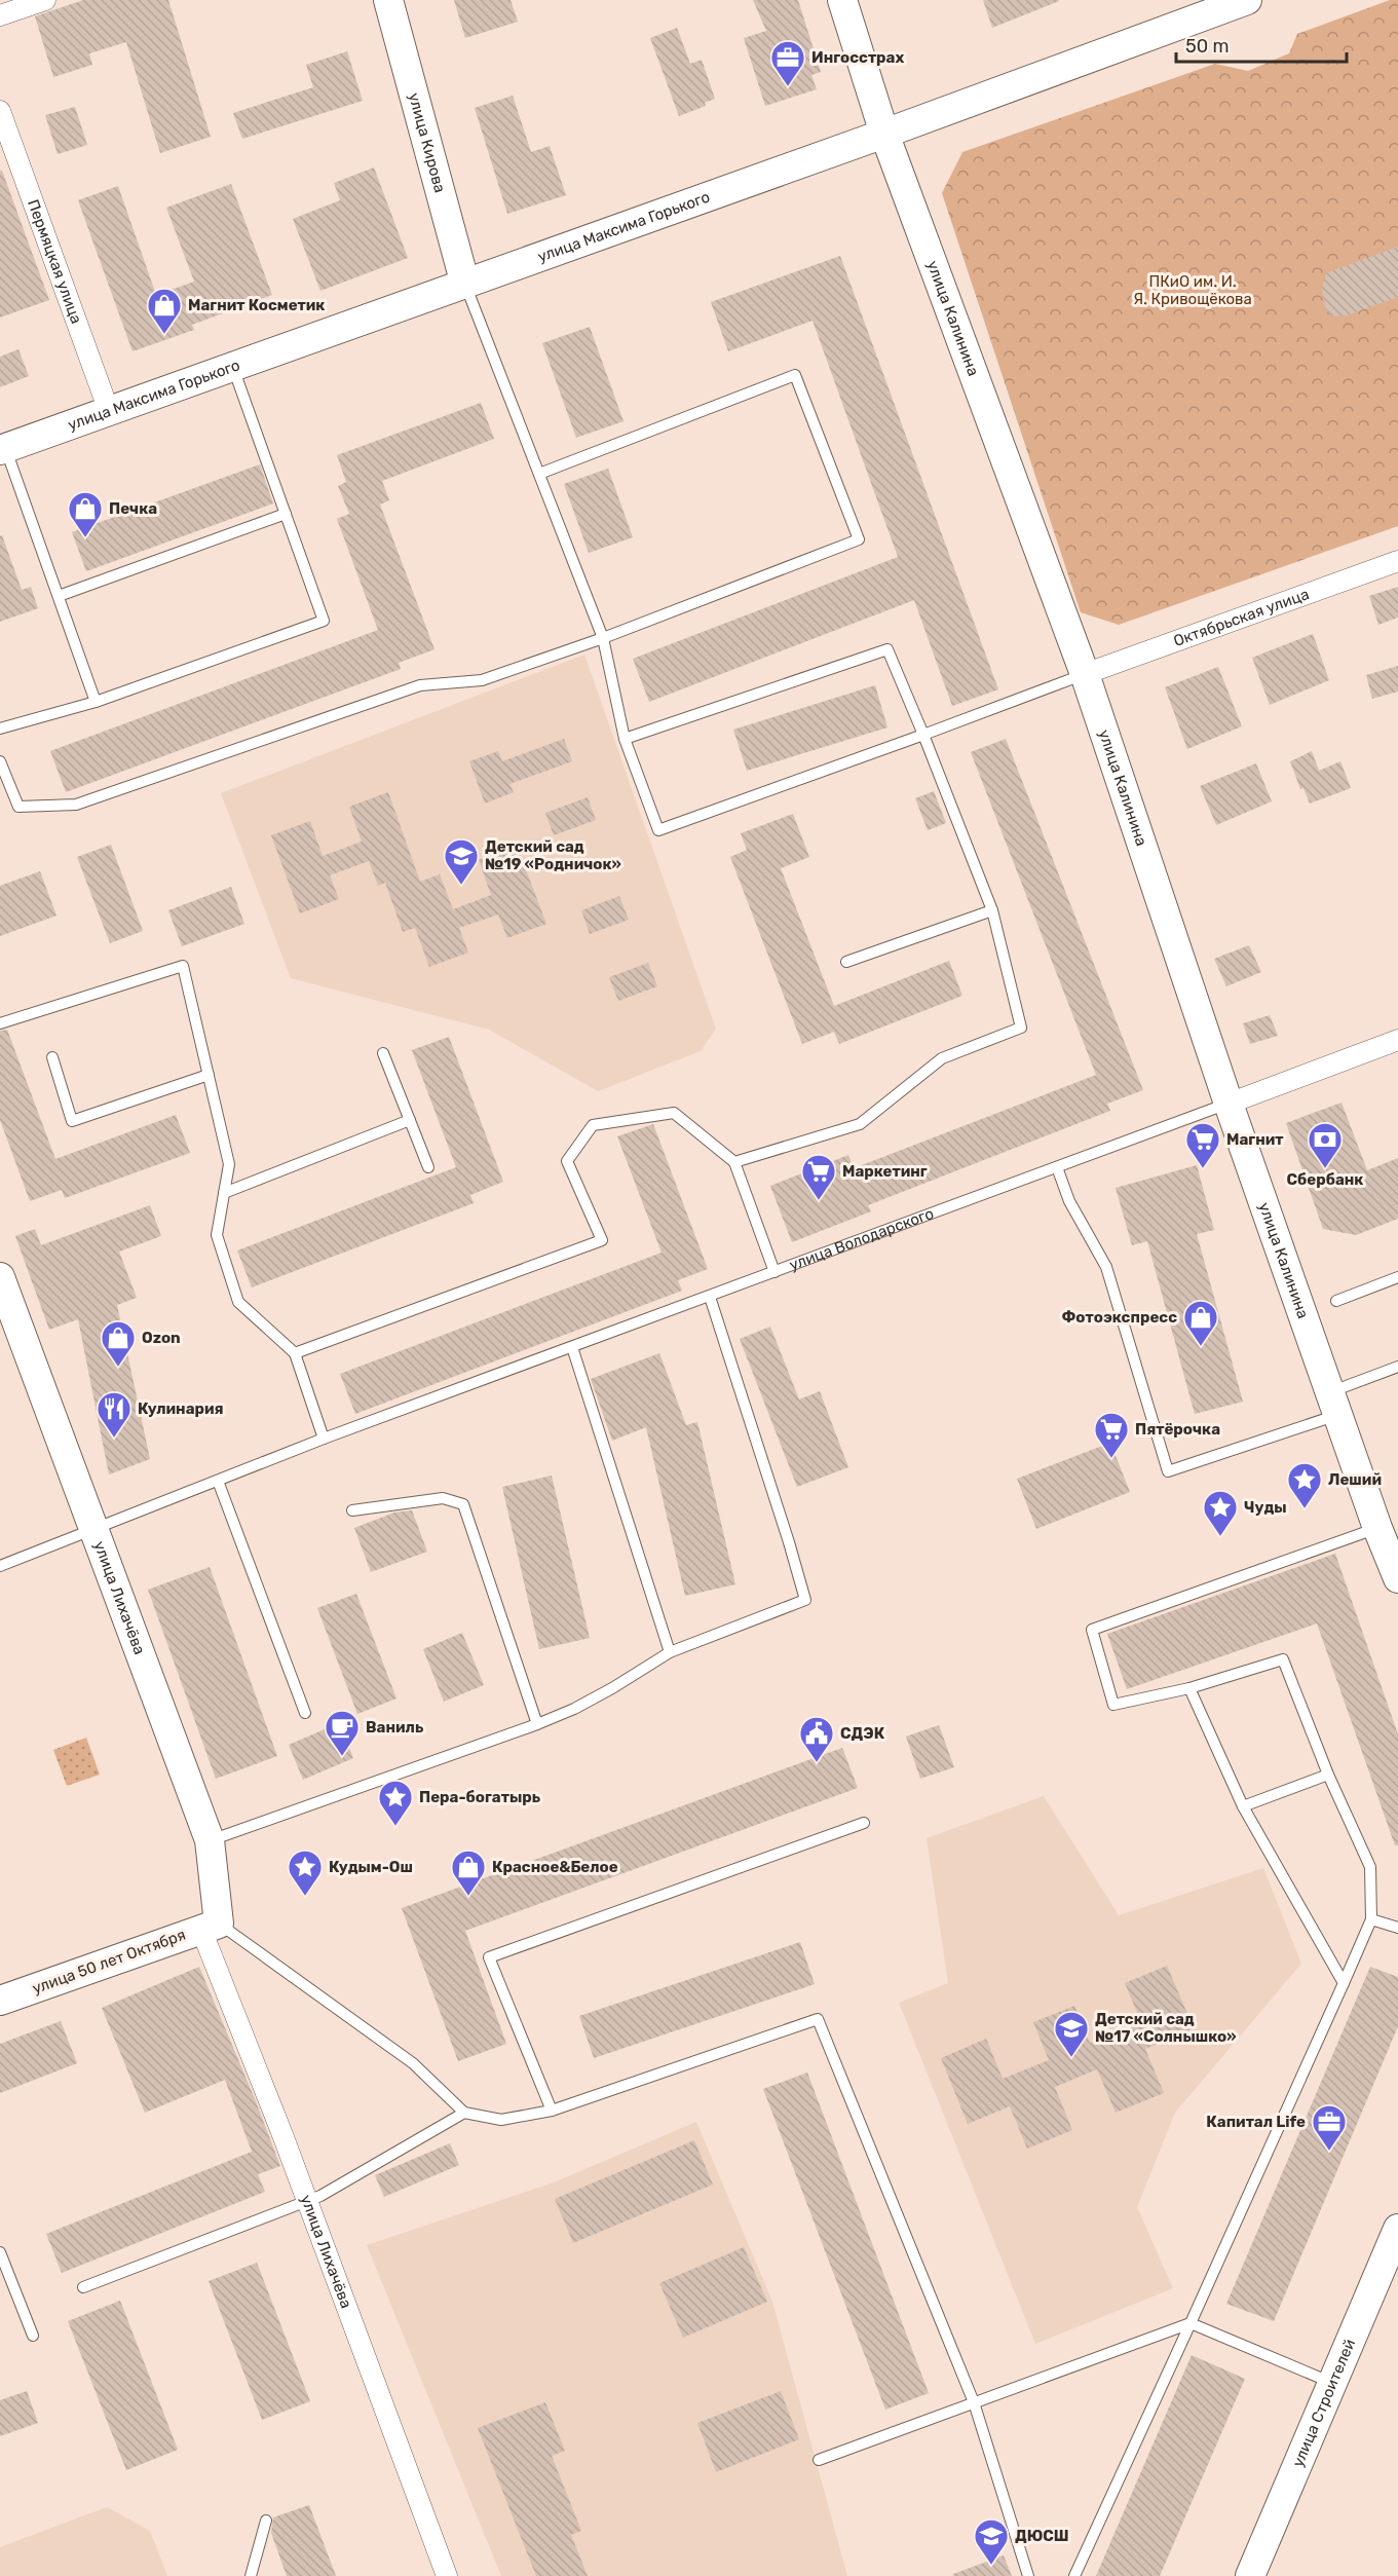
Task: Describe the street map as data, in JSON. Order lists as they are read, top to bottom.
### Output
{
  "streets": {
    "street": [
      "улица Кирова",
      "улица Максима Горького",
      "Пермяцкая улица",
      "улица Калинина",
      "Октябрьская улица",
      "улица Володарского",
      "улица Лихачёва",
      "улица 50 лет Октября",
      "улица Строителей"
    ]
  },
  "crossings": [
    ["улица Кирова", "улица Максима Горького"],
    ["улица Максима Горького", "Пермяцкая улица"],
    ["улица Максима Горького", "улица Калинина"],
    ["улица Калинина", "Октябрьская улица"],
    ["улица Калинина", "улица Володарского"],
    ["улица Володарского", "улица Лихачёва"],
    ["улица Лихачёва", "улица 50 лет Октября"]
  ],
  "parks": ["ПКиО им. И. Я. Кривощёкова"],
  "places": {
    "office": ["Ингосстрах", "Капитал Life"],
    "shop": [
      "Магнит Косметик",
      "Печка",
      "Фотоэкспресс",
      "Ozon",
      "Красное&Белое"
    ],
    "school or university": ["Детский сад №19 «Родничок»", "Детский сад №17 «Солнышко»", "ДЮСШ"],
    "supermarket": ["Магнит", "Маркетинг", "Пятёрочка"],
    "bank": ["Сбербанк"],
    "restaurant": ["Кулинария"],
    "place": [
      "Леший",
      "Чуды",
      "Пера-богатырь",
      "Кудым-Ош"
    ],
    "cafe": ["Ваниль"],
    "public building": ["СДЭК"]
  },
  "scale_bar": "50 m"
}
